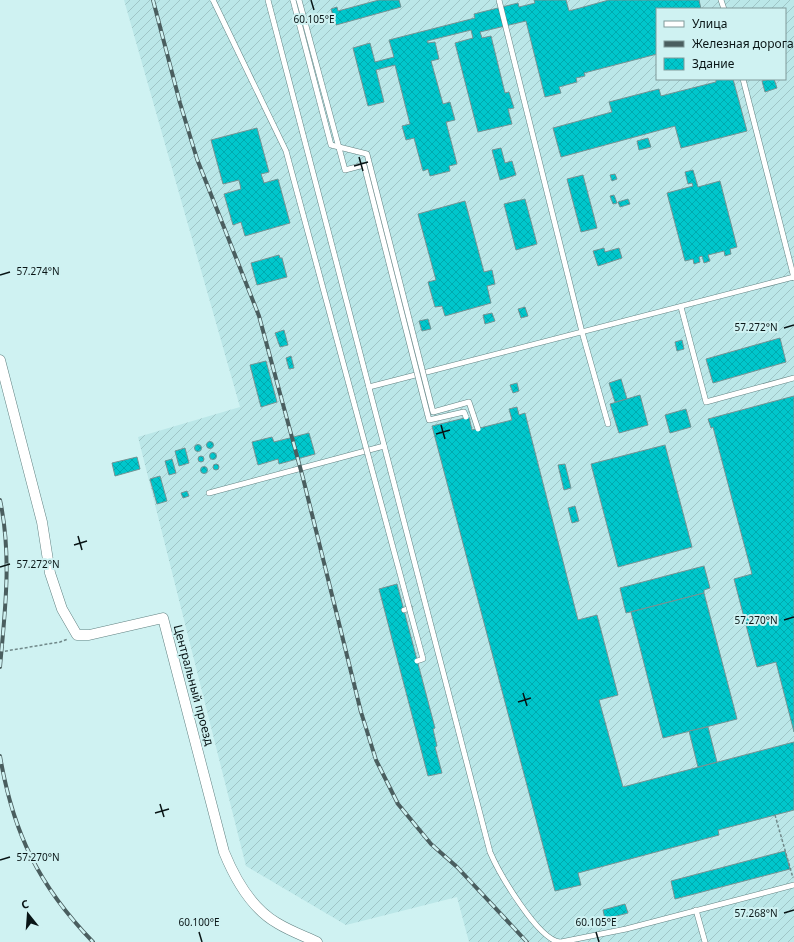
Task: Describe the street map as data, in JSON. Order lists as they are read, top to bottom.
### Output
{
  "streets": {
    "street": ["Центральный проезд"]
  },
  "legend": ["Улица", "Железная дорога", "Здание"],
  "north": "top",
  "coordinates": [
    "60.105°E",
    "57.274°N",
    "57.272°N",
    "57.270°N",
    "57.268°N",
    "60.100°E"
  ]
}
